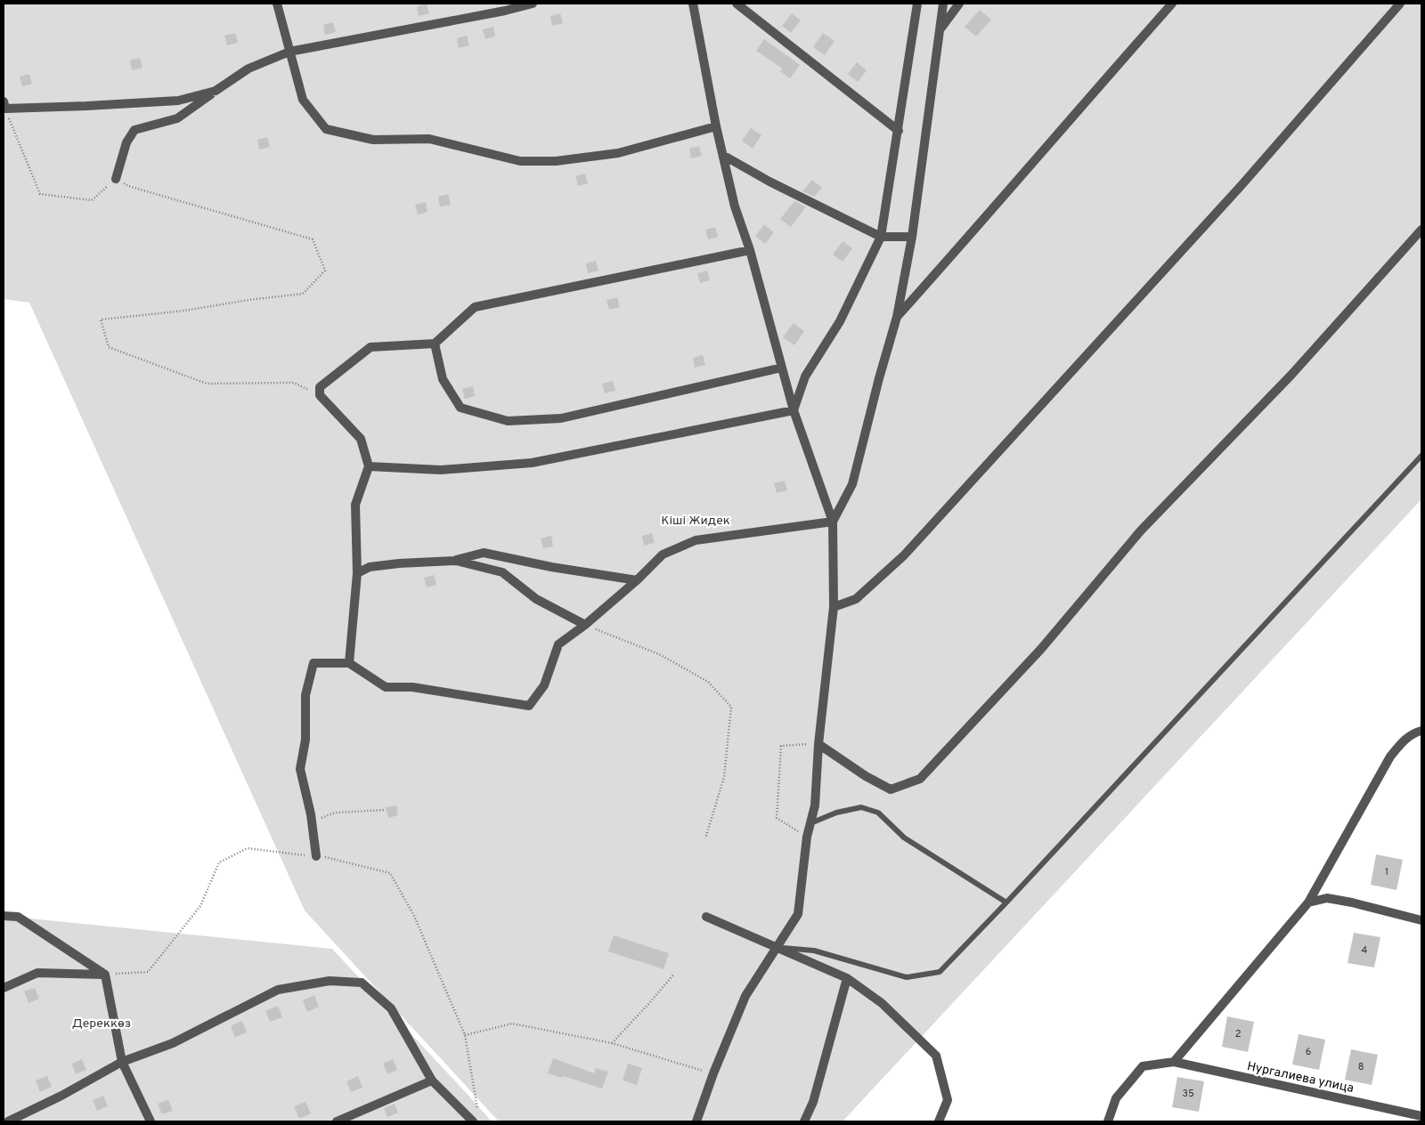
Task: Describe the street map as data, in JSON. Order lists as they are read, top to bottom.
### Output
{
  "streets": {
    "street": ["Нургалиева улица"]
  },
  "parks": ["Кіші Жидек", "Дереккөз"],
  "house_numbers": [
    "1",
    "4",
    "2",
    "6",
    "8",
    "35"
  ]
}
